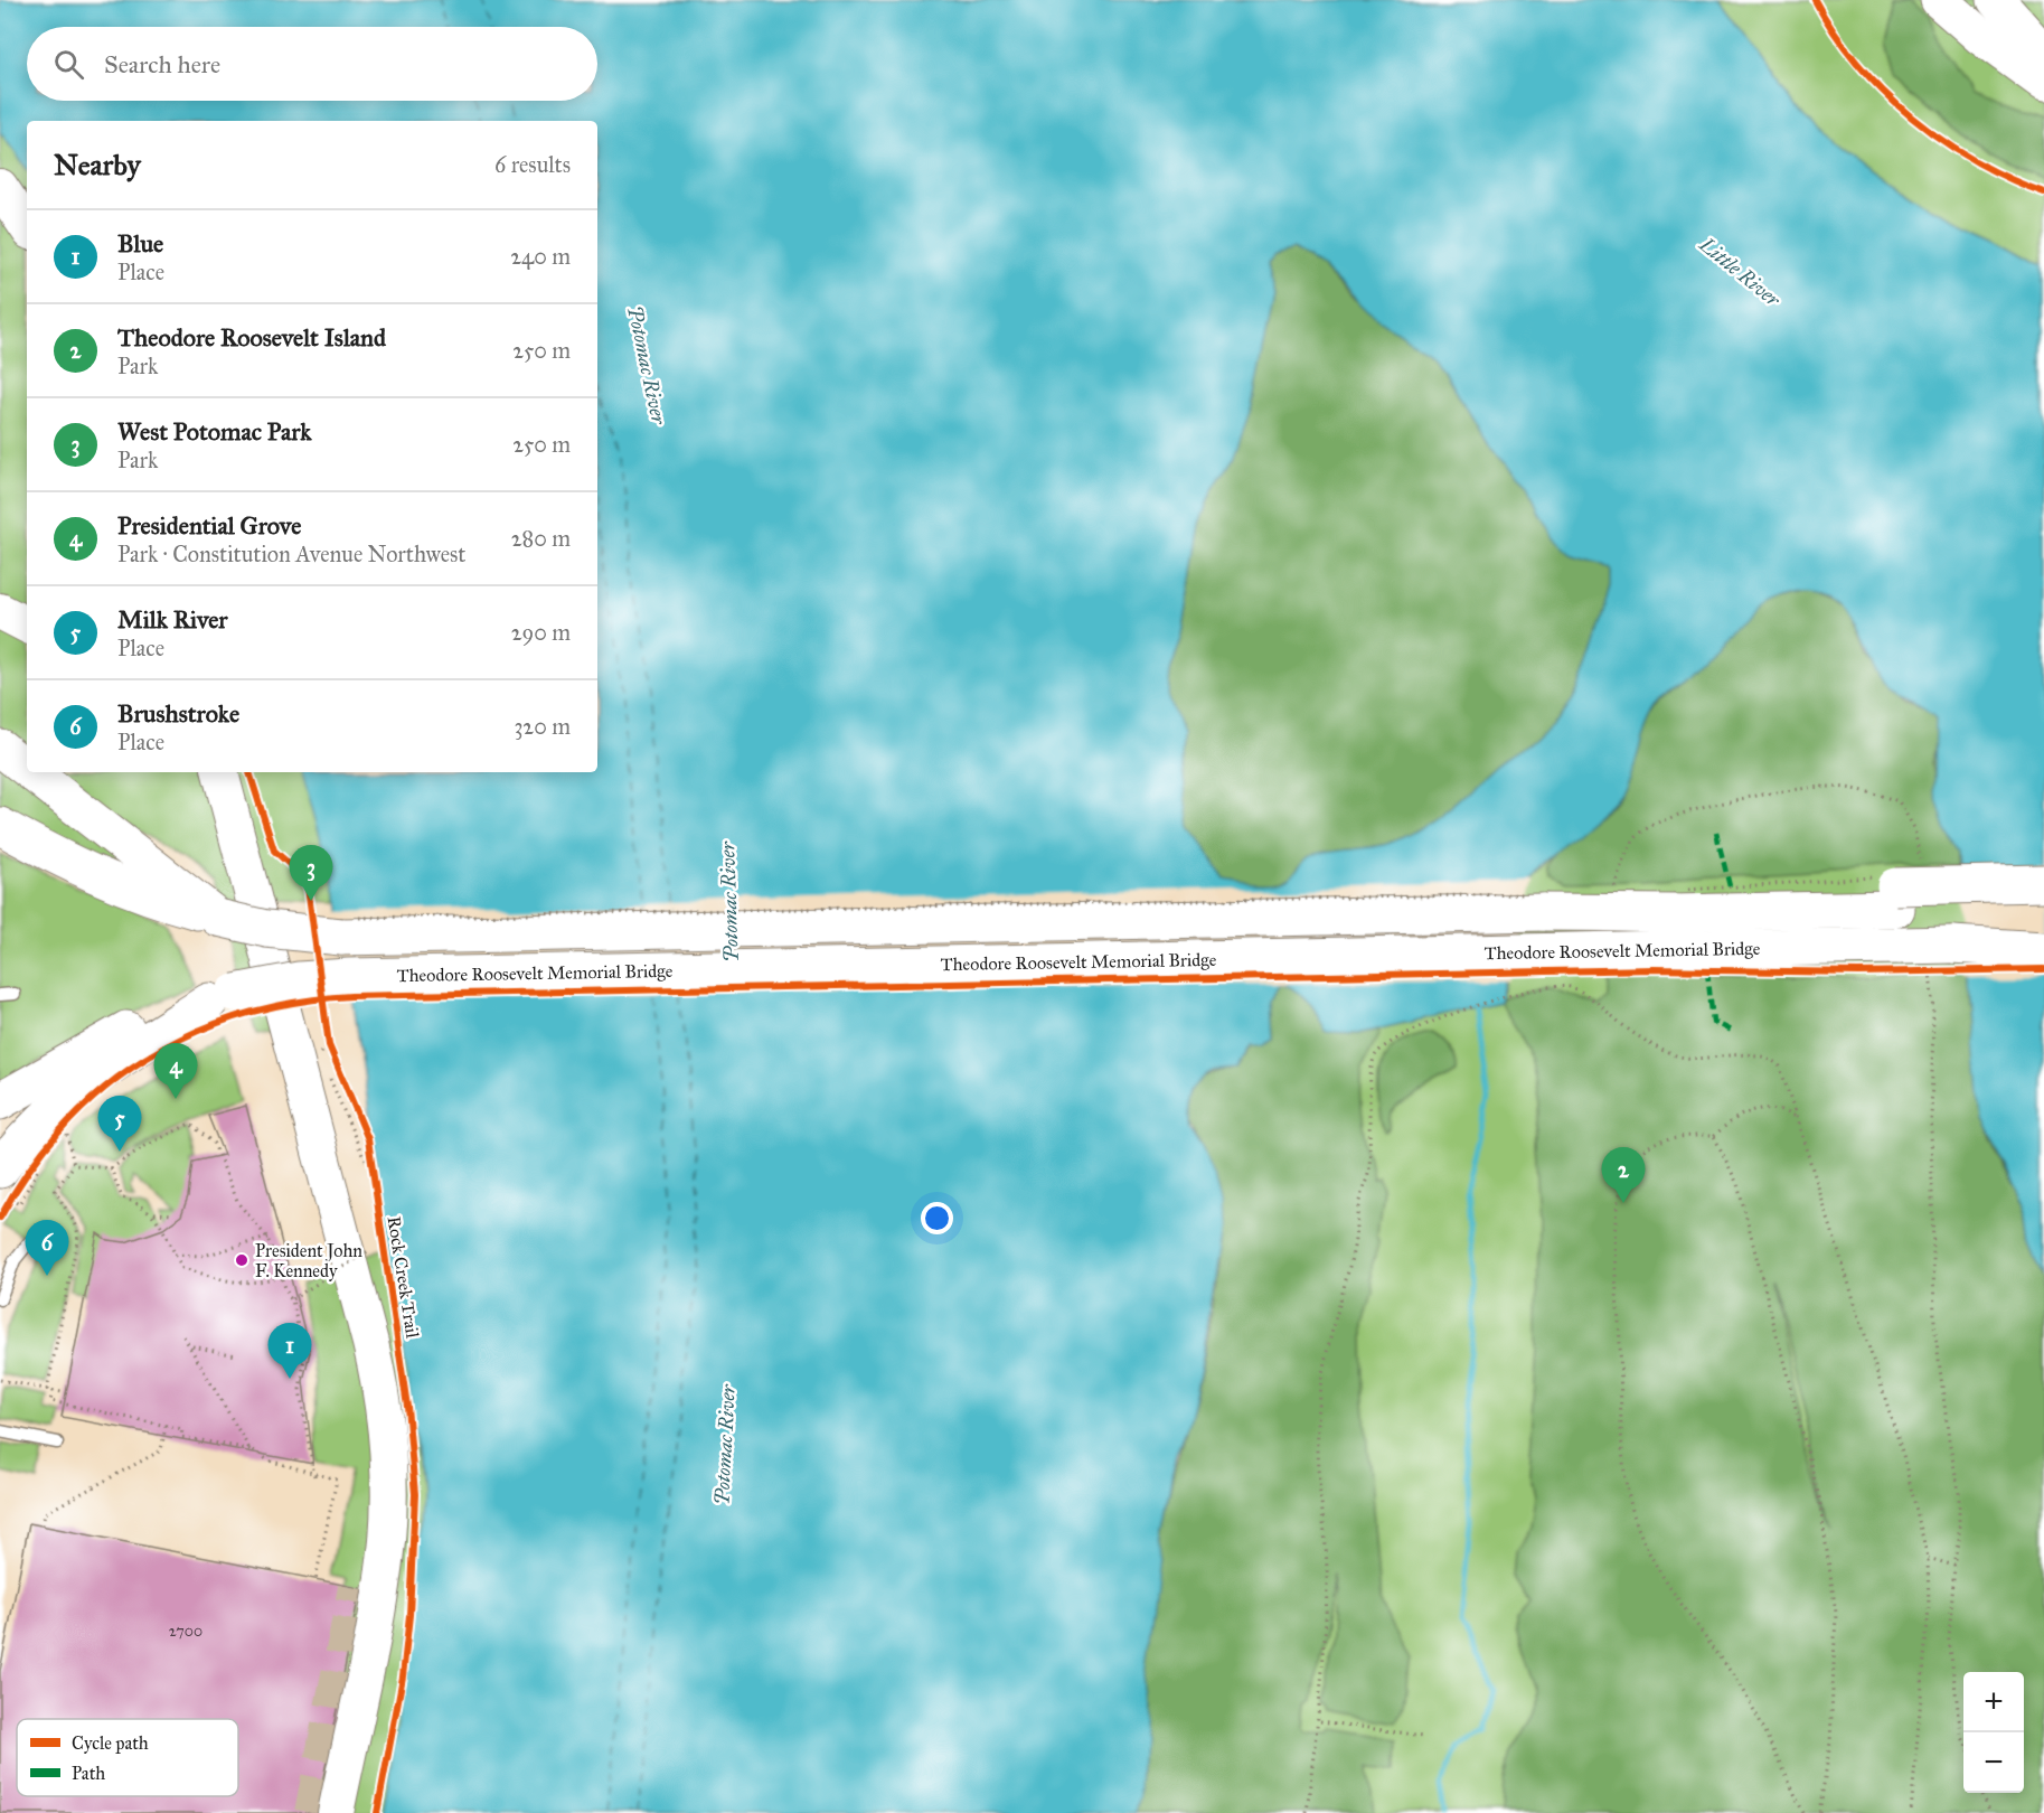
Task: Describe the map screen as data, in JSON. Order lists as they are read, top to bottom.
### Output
{
  "streets": {
    "highway": ["Theodore Roosevelt Memorial Bridge"],
    "cycle path": ["Rock Creek Trail"]
  },
  "water": ["Little River", "Potomac River"],
  "places": ["President John F. Kennedy"],
  "house_numbers": ["2700"],
  "legend": ["Cycle path", "Path"],
  "page": {
    "search": "Search here",
    "heading": ["Nearby", "6 results"],
    "list": [
      {
        "mark": "1",
        "name": "Blue",
        "note": "Place",
        "value": "240 m"
      },
      {
        "mark": "2",
        "name": "Theodore Roosevelt Island",
        "note": "Park",
        "value": "250 m"
      },
      {
        "mark": "3",
        "name": "West Potomac Park",
        "note": "Park",
        "value": "250 m"
      },
      {
        "mark": "4",
        "name": "Presidential Grove",
        "note": "Park · Constitution Avenue Northwest",
        "value": "280 m"
      },
      {
        "mark": "5",
        "name": "Milk River",
        "note": "Place",
        "value": "290 m"
      },
      {
        "mark": "6",
        "name": "Brushstroke",
        "note": "Place",
        "value": "320 m"
      }
    ],
    "pins": [
      "3",
      "4",
      "5",
      "2",
      "6",
      "1"
    ],
    "map_buttons": ["+", "−"]
  }
}
